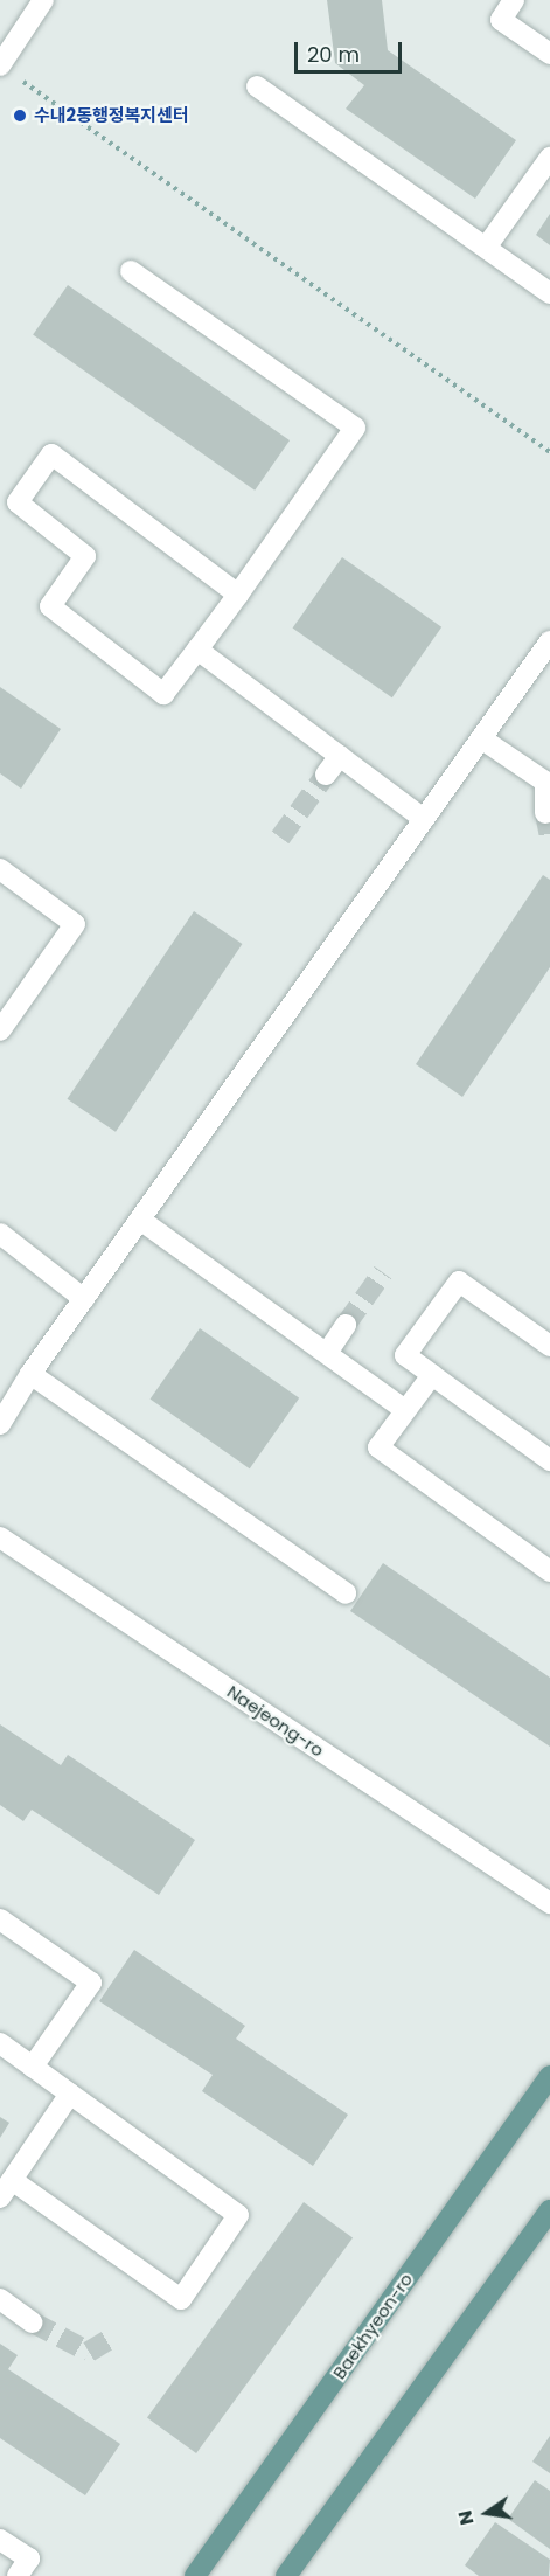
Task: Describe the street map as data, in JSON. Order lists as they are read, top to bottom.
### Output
{
  "streets": {
    "main road": ["Baekhyeon-ro"],
    "street": ["Naejeong-ro"]
  },
  "places": ["수내2동행정복지센터"],
  "scale_bar": "20 m",
  "north": "left"
}
